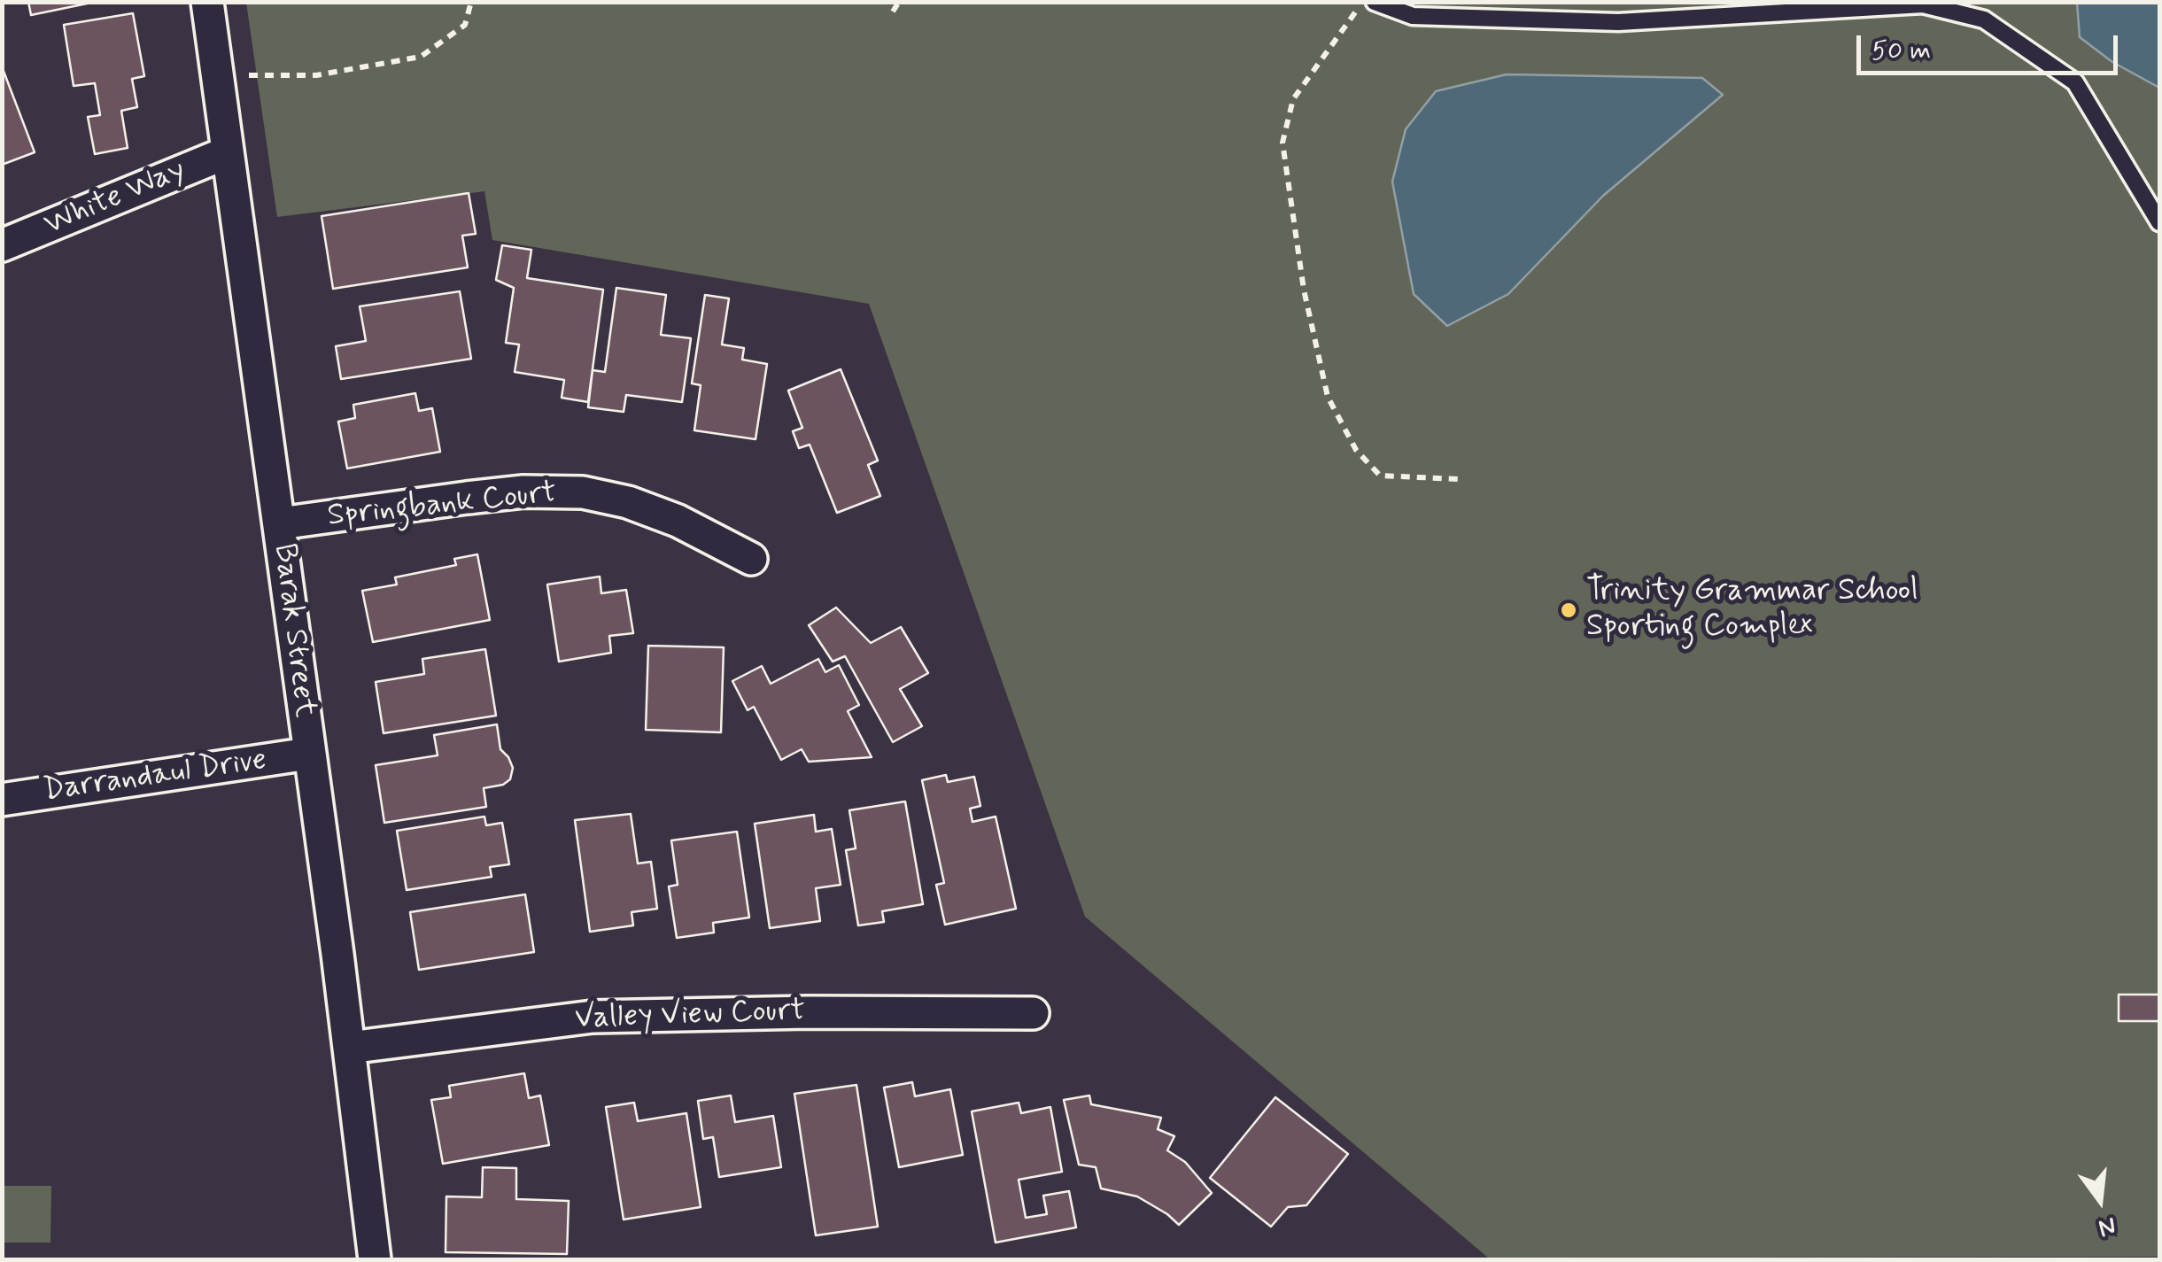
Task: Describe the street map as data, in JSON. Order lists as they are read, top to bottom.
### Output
{
  "streets": {
    "street": [
      "White Way",
      "Springbank Court",
      "Barak Street",
      "Darrandaul Drive",
      "Valley View Court"
    ]
  },
  "crossings": [
    ["White Way", "Barak Street"],
    ["Springbank Court", "Barak Street"],
    ["Barak Street", "Darrandaul Drive"],
    ["Barak Street", "Valley View Court"]
  ],
  "places": ["Trinity Grammar School Sporting Complex"],
  "scale_bar": "50 m",
  "north": "bottom"
}
